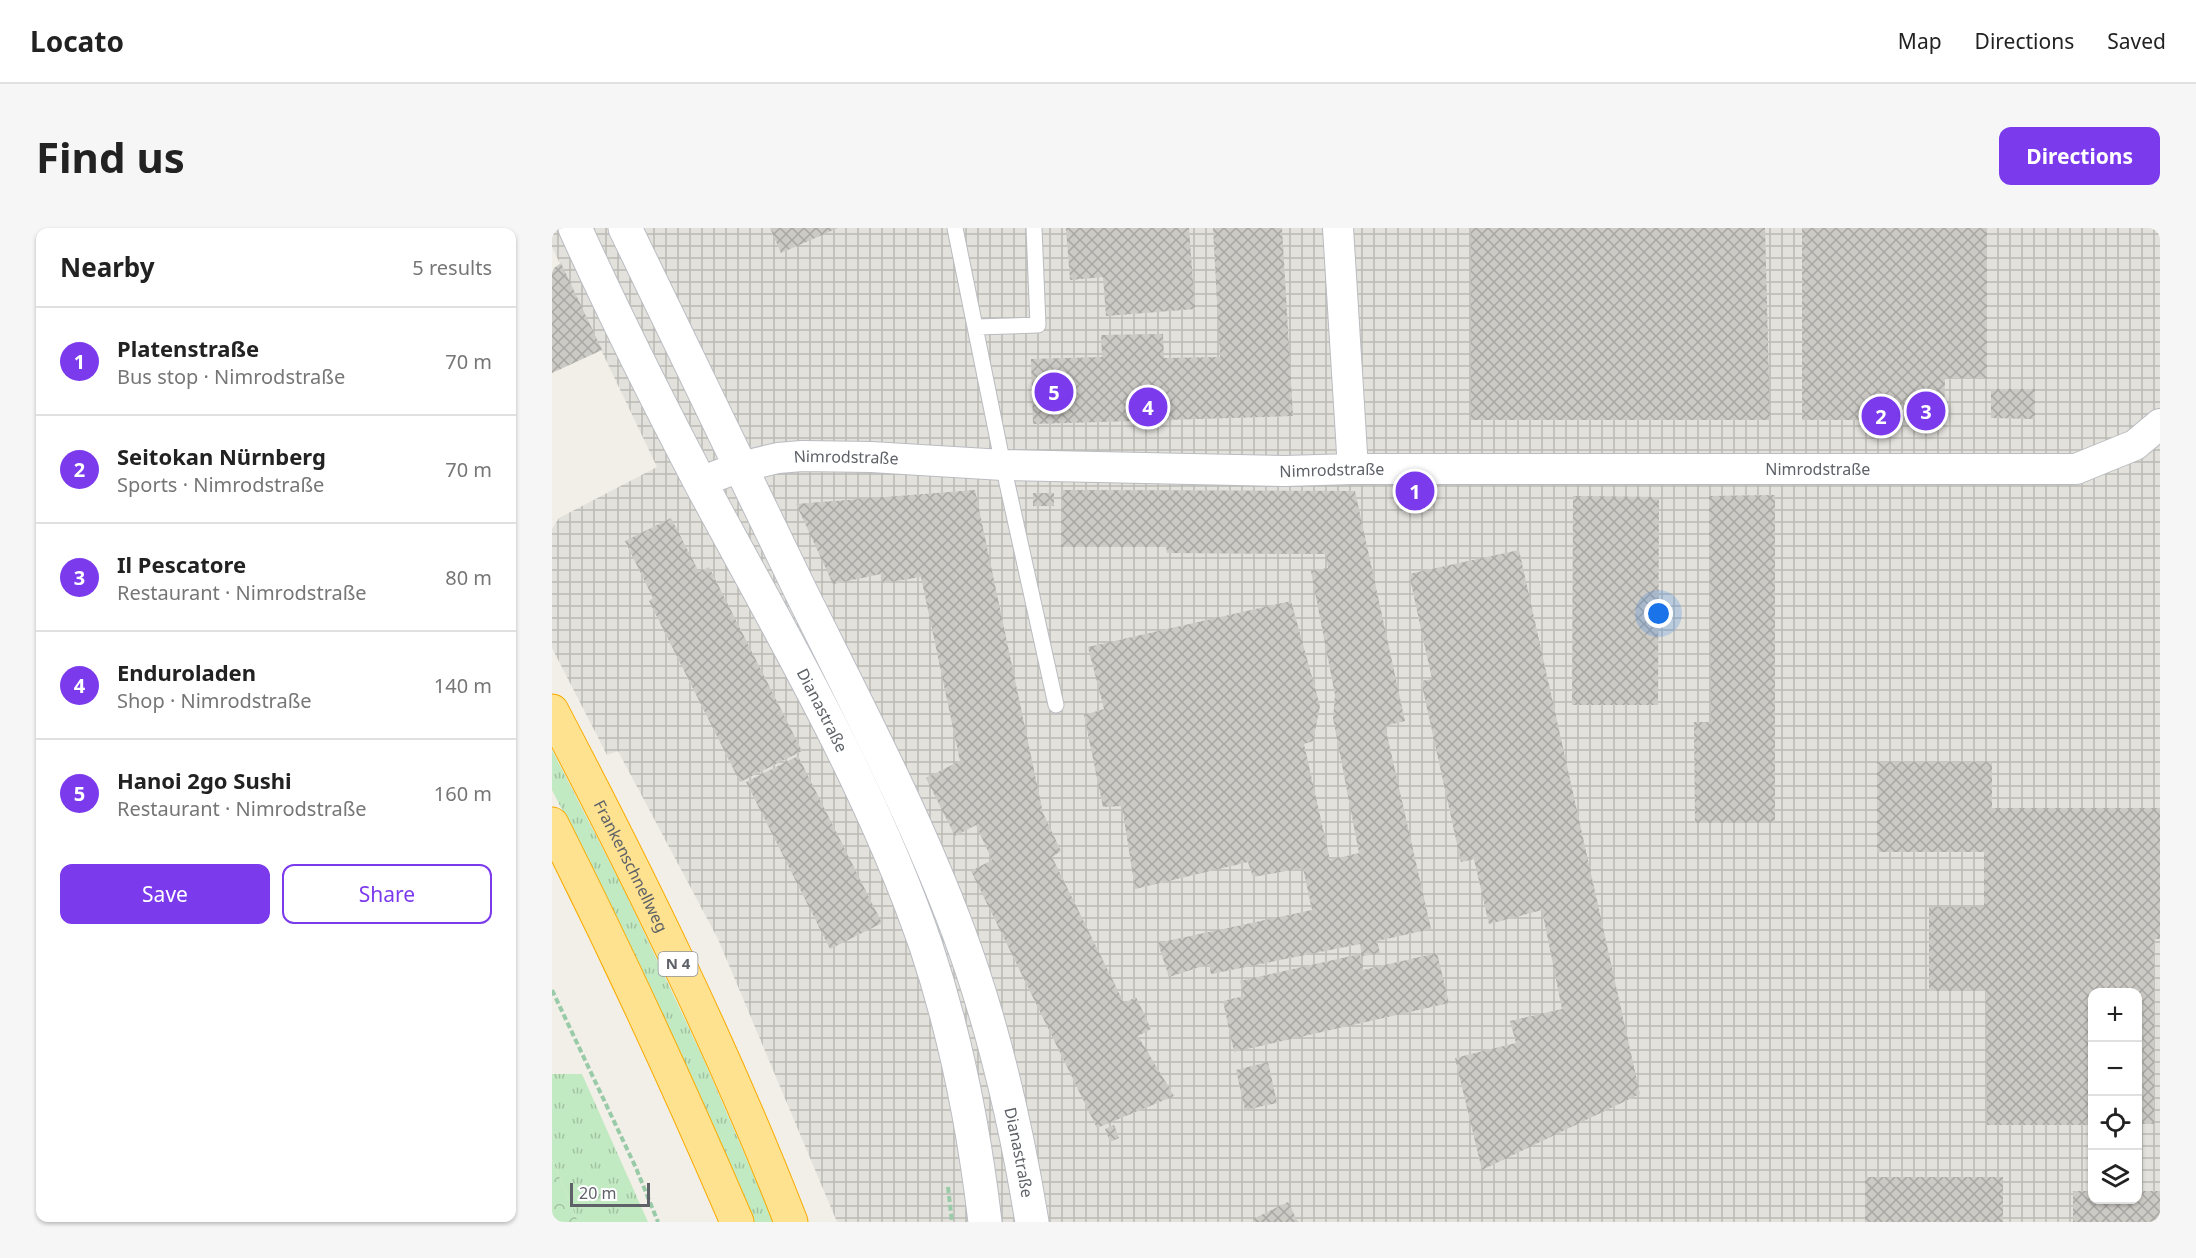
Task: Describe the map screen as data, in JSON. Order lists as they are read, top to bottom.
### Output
{
  "streets": {
    "highway": ["Frankenschnellweg", "N 4"],
    "main road": ["Dianastraße"],
    "street": ["Nimrodstraße"]
  },
  "crossings": [
    ["Nimrodstraße", "Dianastraße"]
  ],
  "scale_bar": "20 m",
  "page": {
    "header": "Locato",
    "nav": ["Map", "Directions", "Saved"],
    "buttons": [
      "Directions",
      ["Save", "Share"]
    ],
    "title": "Find us",
    "heading": ["Nearby", "5 results"],
    "list": [
      {
        "mark": "1",
        "name": "Platenstraße",
        "note": "Bus stop · Nimrodstraße",
        "value": "70 m"
      },
      {
        "mark": "2",
        "name": "Seitokan Nürnberg",
        "note": "Sports · Nimrodstraße",
        "value": "70 m"
      },
      {
        "mark": "3",
        "name": "Il Pescatore",
        "note": "Restaurant · Nimrodstraße",
        "value": "80 m"
      },
      {
        "mark": "4",
        "name": "Enduroladen",
        "note": "Shop · Nimrodstraße",
        "value": "140 m"
      },
      {
        "mark": "5",
        "name": "Hanoi 2go Sushi",
        "note": "Restaurant · Nimrodstraße",
        "value": "160 m"
      }
    ],
    "pins": [
      "5",
      "4",
      "3",
      "2",
      "1"
    ],
    "map_buttons": ["+", "−"],
    "scale": "20 m"
  }
}
